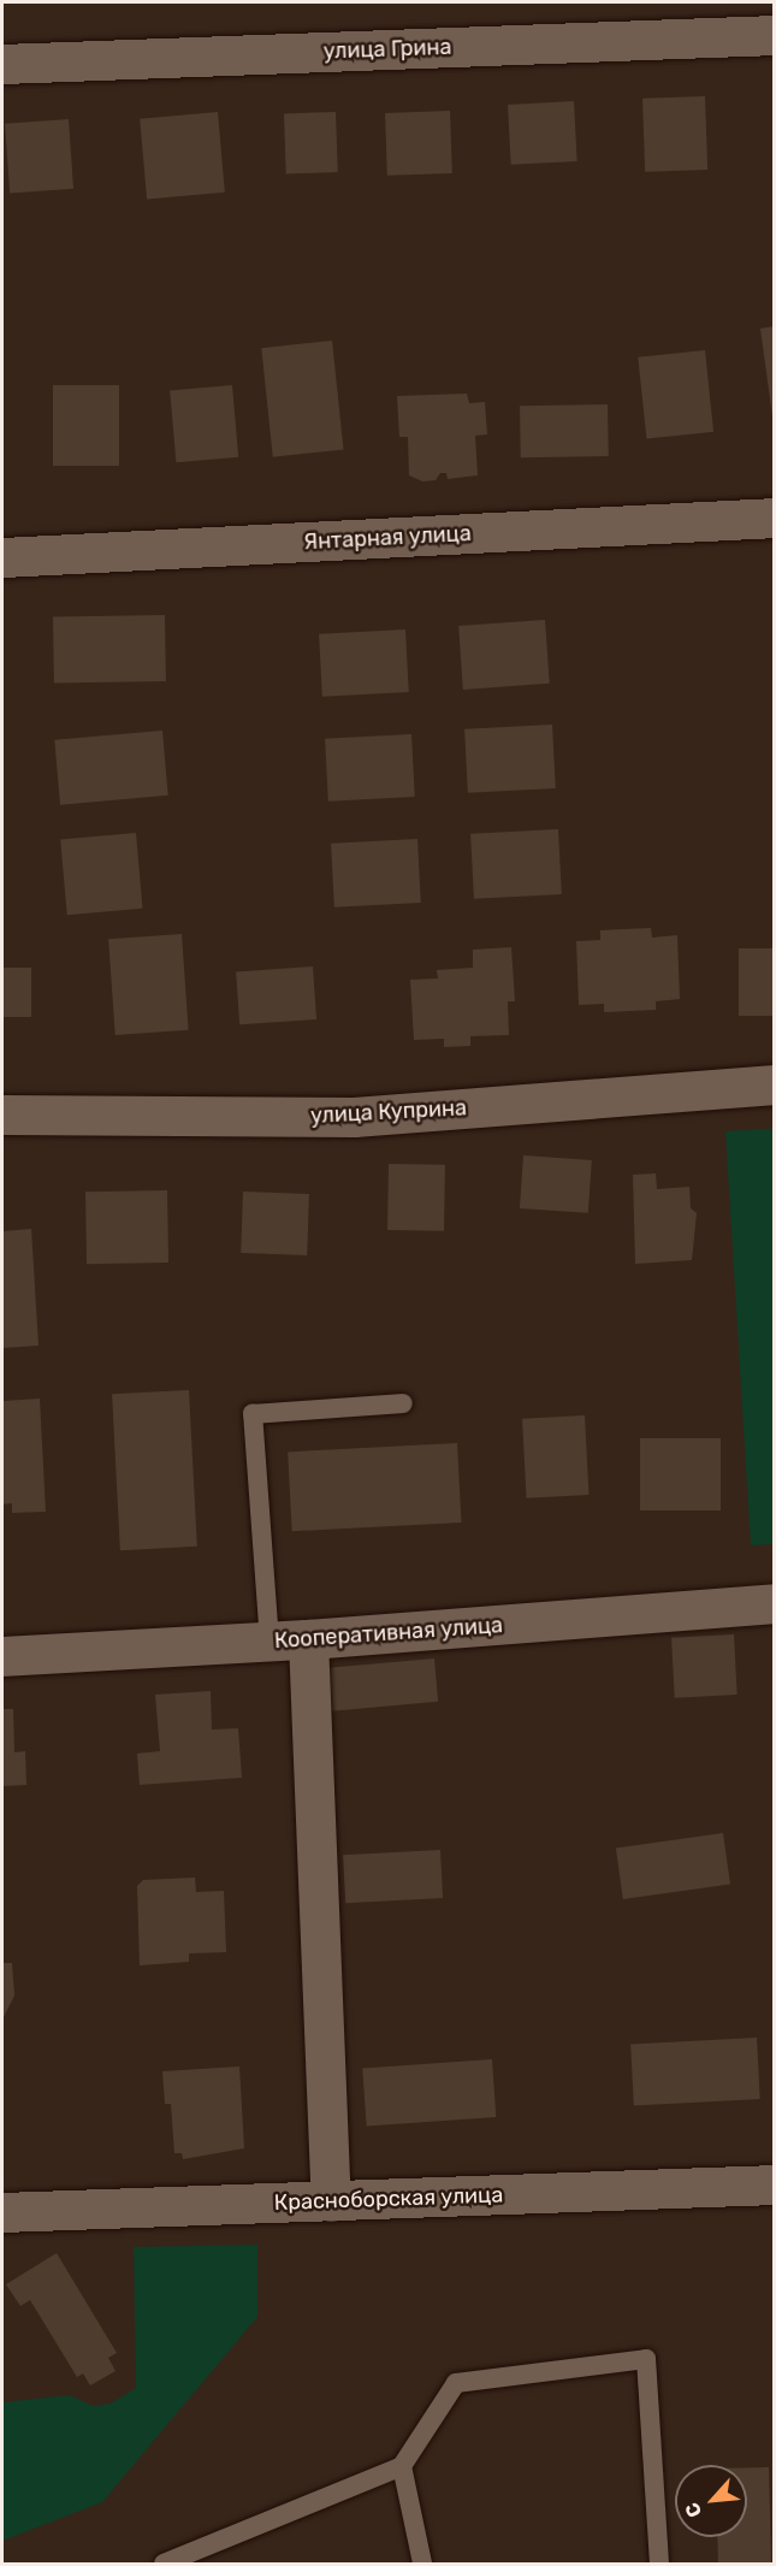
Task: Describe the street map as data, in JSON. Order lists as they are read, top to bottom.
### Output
{
  "streets": {
    "street": [
      "улица Грина",
      "Янтарная улица",
      "улица Куприна",
      "Кооперативная улица",
      "Красноборская улица"
    ]
  },
  "north": "bottom left"
}
